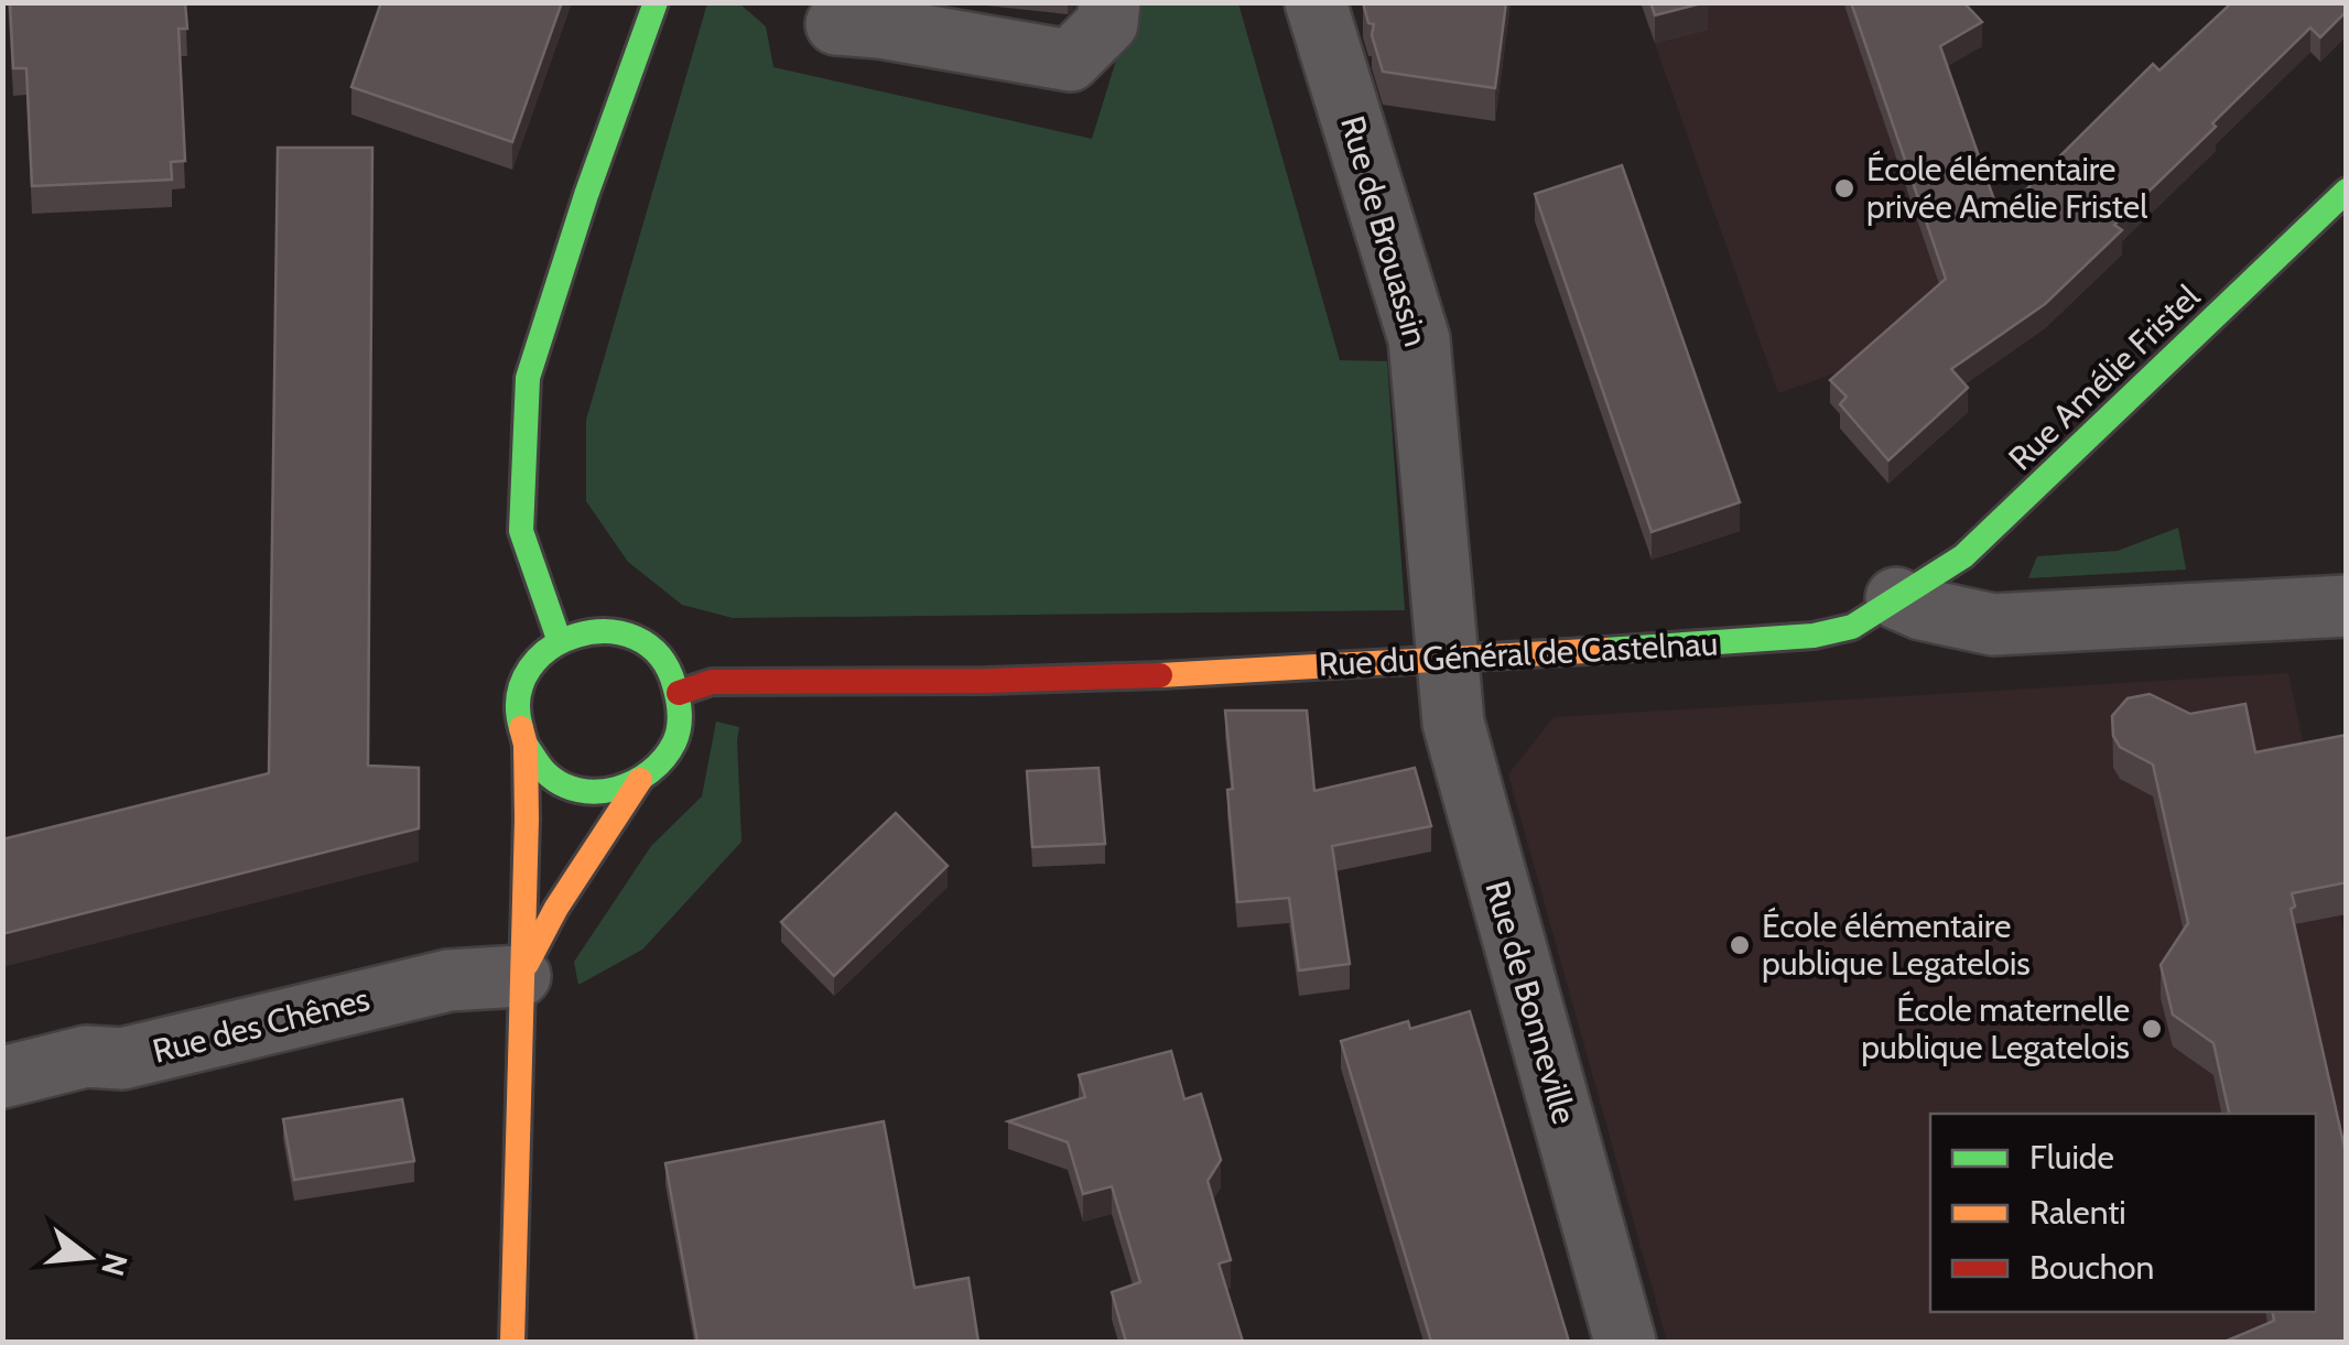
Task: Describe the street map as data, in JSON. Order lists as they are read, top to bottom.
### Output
{
  "streets": {
    "main road": ["Rue Amélie Fristel", "Rue du Général de Castelnau"],
    "street": ["Rue de Brouassin", "Rue de Bonneville", "Rue des Chênes"]
  },
  "crossings": [
    ["Rue de Brouassin", "Rue du Général de Castelnau"],
    ["Rue de Brouassin", "Rue de Bonneville"],
    ["Rue Amélie Fristel", "Rue du Général de Castelnau"],
    ["Rue du Général de Castelnau", "Rue de Bonneville"]
  ],
  "places": ["École élémentaire privée Amélie Fristel", "École élémentaire publique Legatelois", "École maternelle publique Legatelois"],
  "legend": ["Fluide", "Ralenti", "Bouchon"],
  "north": "right"
}
